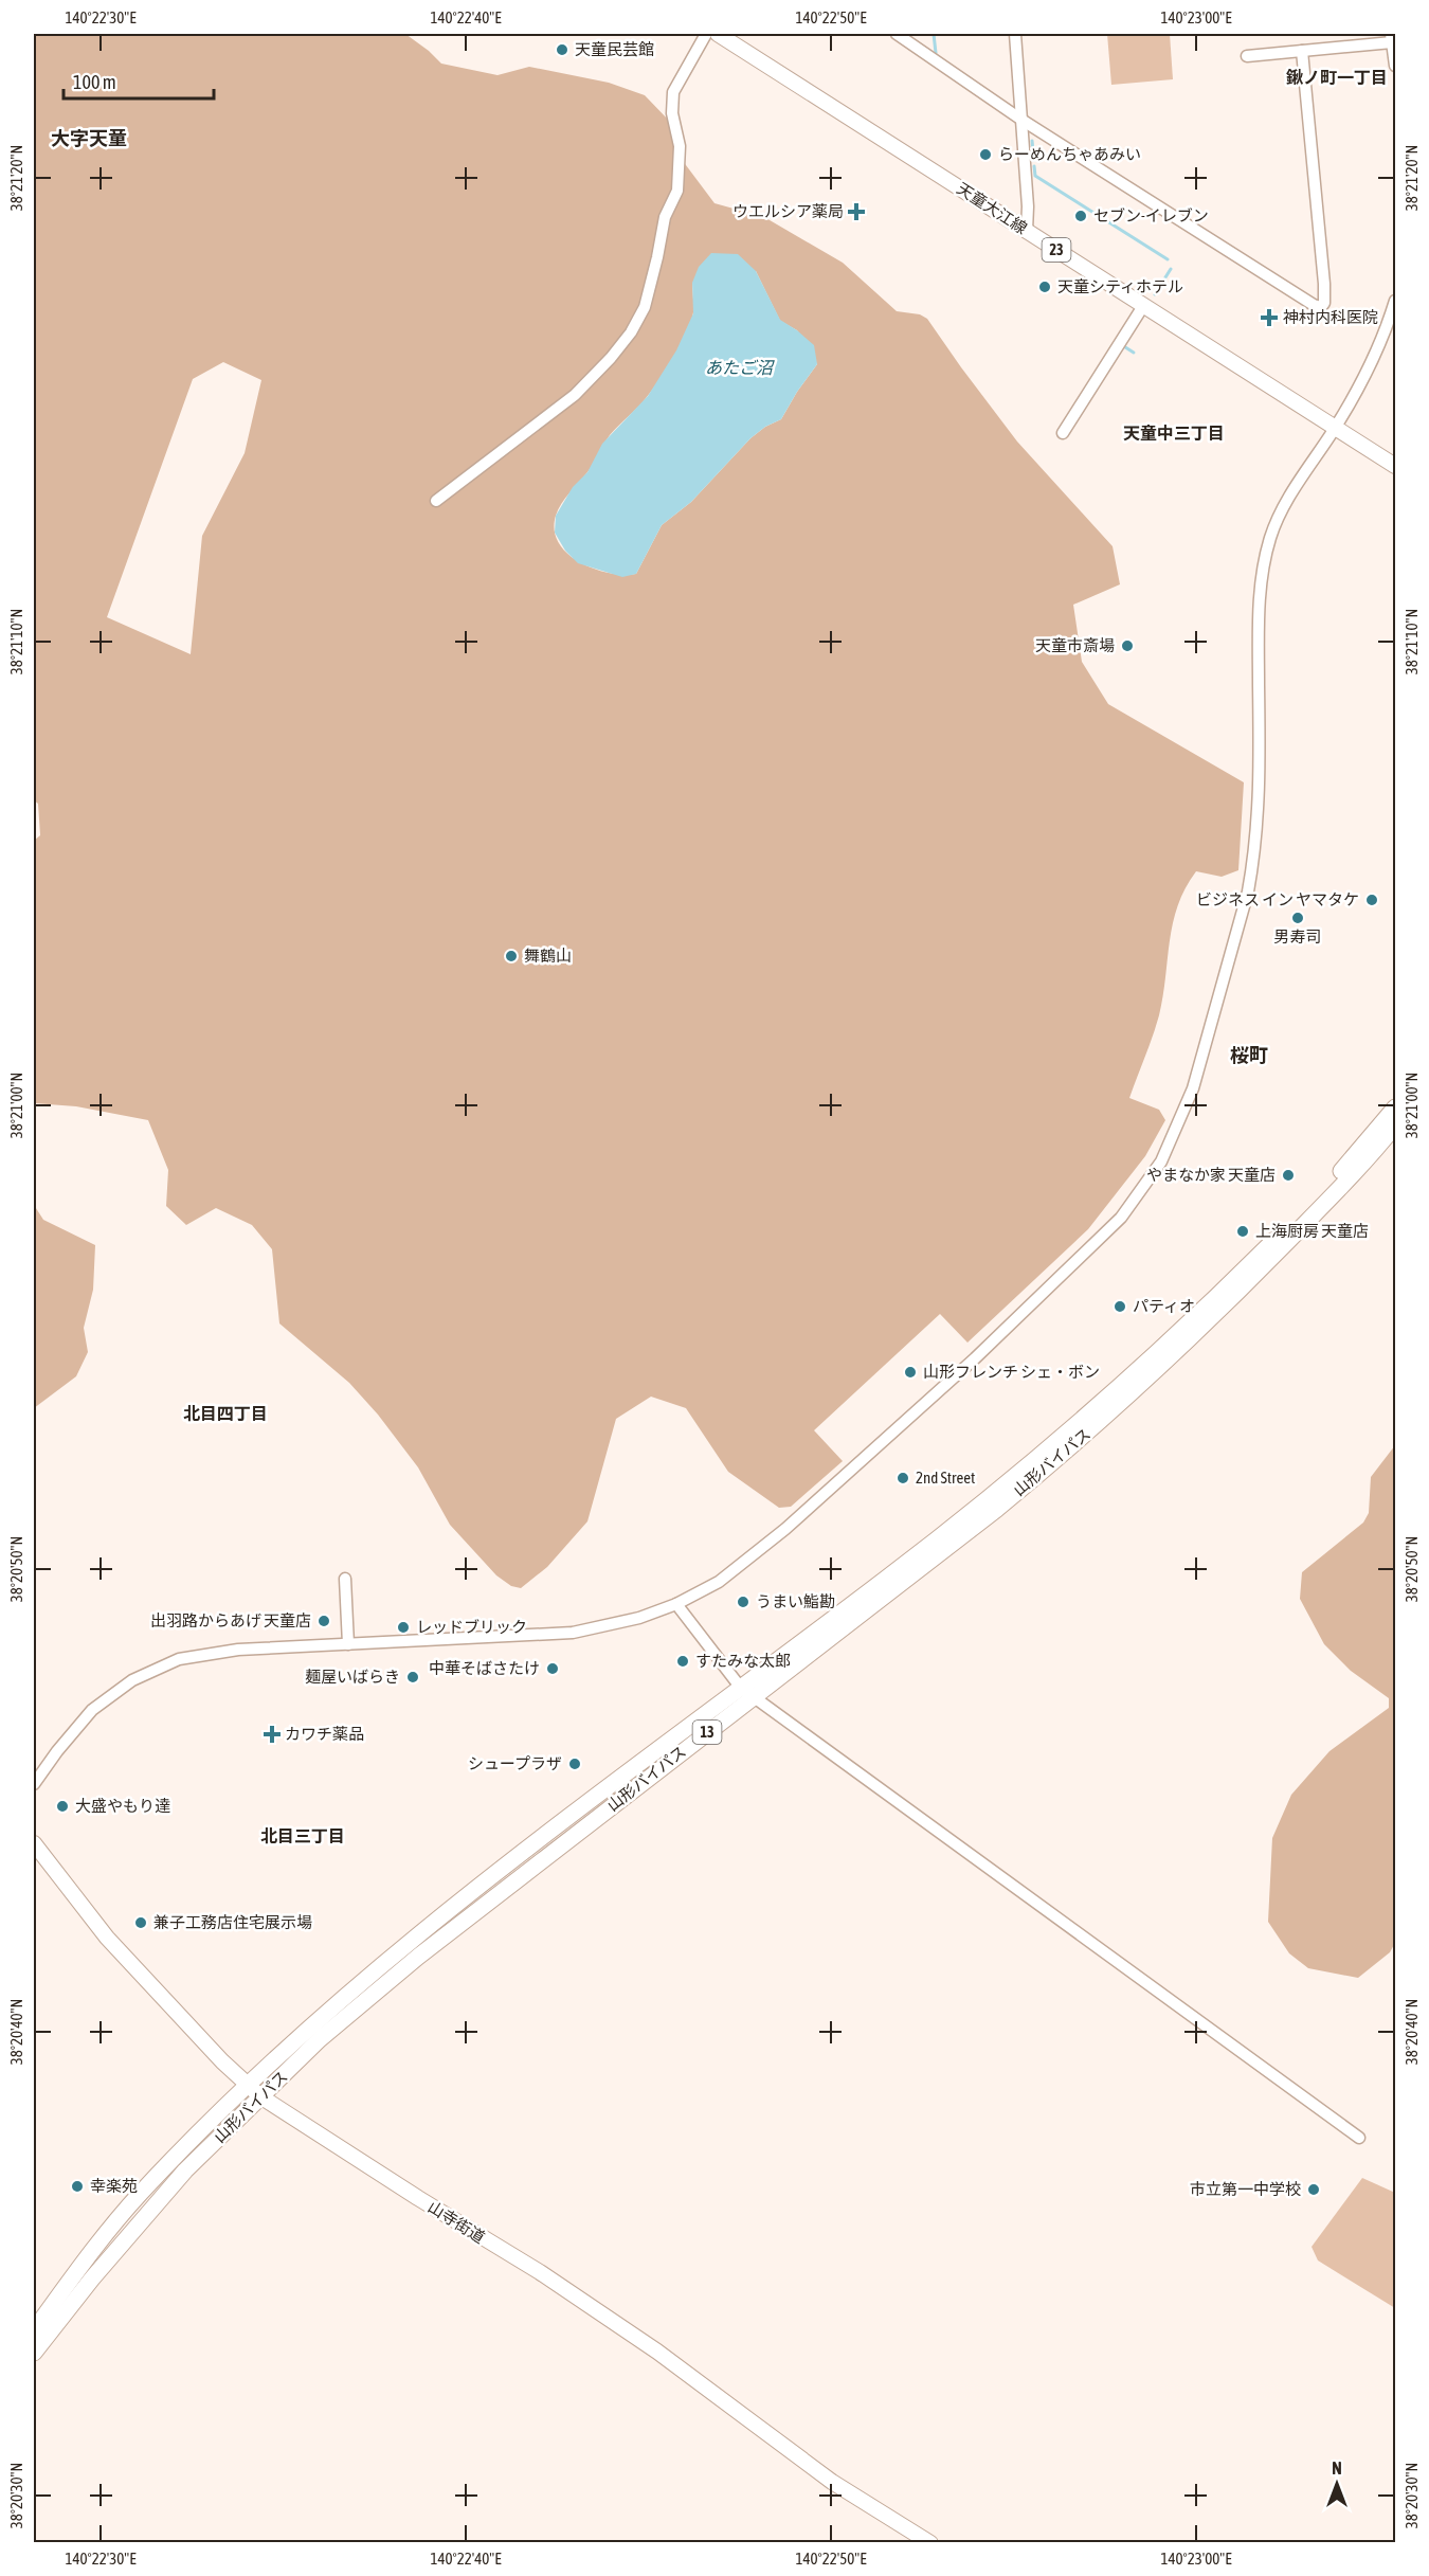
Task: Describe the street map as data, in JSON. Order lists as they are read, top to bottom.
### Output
{
  "streets": {
    "highway": ["山形バイパス", "13"],
    "main road": ["天童大江線", "23", "山寺街道"]
  },
  "crossings": [
    ["山形バイパス", "山寺街道"]
  ],
  "districts": [
    "鍬ノ町一丁目",
    "大字天童",
    "天童中三丁目",
    "桜町",
    "北目四丁目",
    "北目三丁目"
  ],
  "water": ["あたご沼"],
  "places": {
    "other": [
      "天童民芸館",
      "らーめんちゃあみい",
      "セブン-イレブン",
      "天童シティホテル",
      "天童市斎場",
      "ビジネス イン ヤマタケ",
      "男寿司",
      "舞鶴山",
      "やまなか家 天童店",
      "上海厨房 天童店",
      "パティオ",
      "山形フレンチ シェ・ボン",
      "2nd Street",
      "うまい鮨勘",
      "出羽路からあげ 天童店",
      "レッドブリック",
      "すたみな太郎",
      "中華そばさたけ",
      "麺屋いばらき",
      "シュープラザ",
      "大盛やもり達",
      "兼子工務店住宅展示場",
      "幸楽苑",
      "市立第一中学校"
    ],
    "health": ["ウエルシア薬局", "神村内科医院", "カワチ薬品"]
  },
  "scale_bar": "100 m",
  "north": "top",
  "coordinates": [
    "140°22'30\"E",
    "140°22'40\"E",
    "140°22'50\"E",
    "140°23'00\"E",
    "38°21'20\"N",
    "38°21'10\"N",
    "38°21'00\"N",
    "38°20'50\"N",
    "38°20'40\"N",
    "38°20'30\"N"
  ]
}
